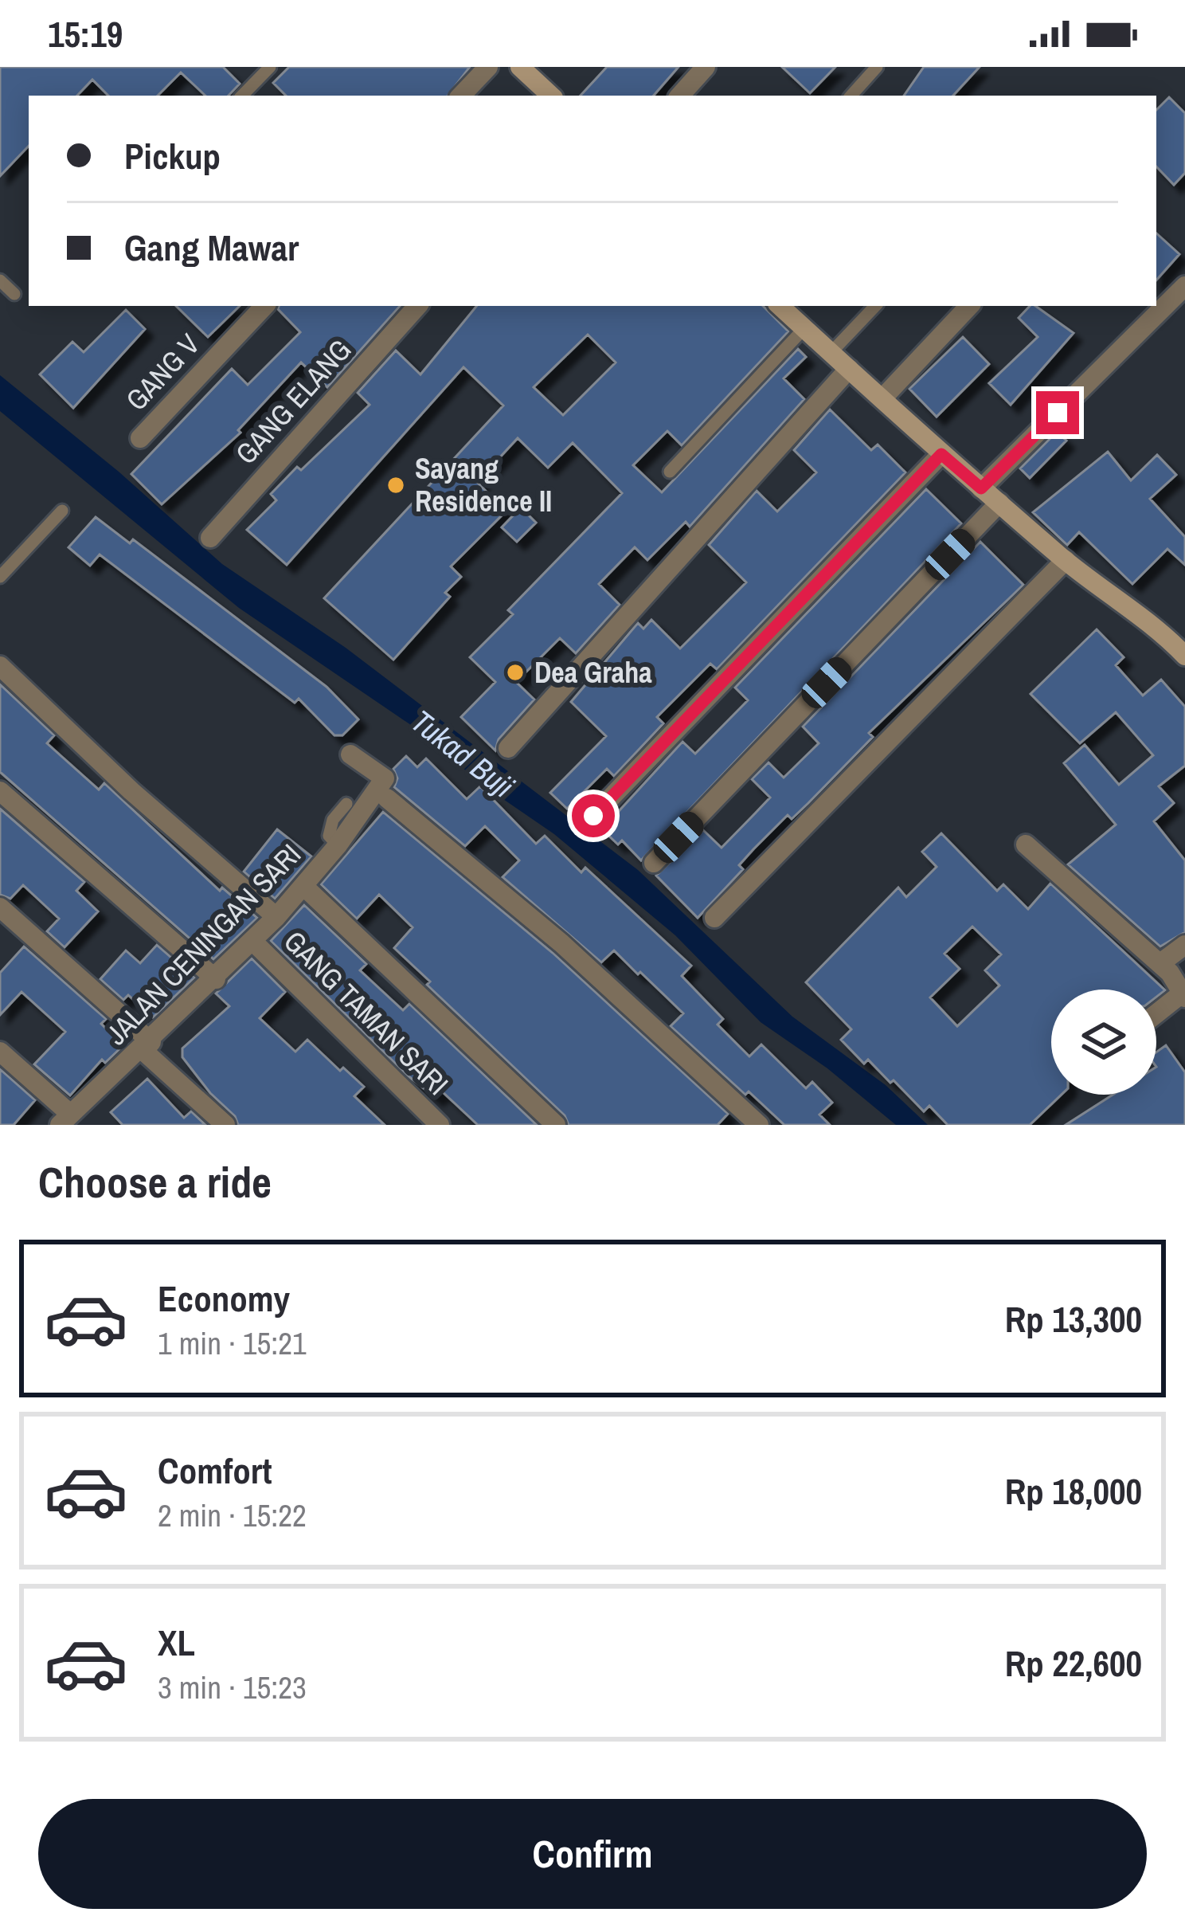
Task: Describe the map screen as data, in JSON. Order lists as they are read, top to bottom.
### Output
{
  "streets": {
    "street": [
      "GANG V",
      "GANG ELANG",
      "JALAN CENINGAN SARI",
      "GANG TAMAN SARI"
    ]
  },
  "crossings": [
    ["JALAN CENINGAN SARI", "GANG TAMAN SARI"]
  ],
  "water": ["Tukad Buji"],
  "places": ["Sayang Residence II", "Dea Graha"],
  "page": {
    "status": "15:19",
    "banner": ["Pickup", "Gang Mawar"],
    "heading": "Choose a ride",
    "list": [
      {
        "name": "Economy",
        "note": "1 min · 15:21",
        "value": "Rp 13,300"
      },
      {
        "name": "Comfort",
        "note": "2 min · 15:22",
        "value": "Rp 18,000"
      },
      {
        "name": "XL",
        "note": "3 min · 15:23",
        "value": "Rp 22,600"
      }
    ],
    "buttons": "Confirm"
  }
}
